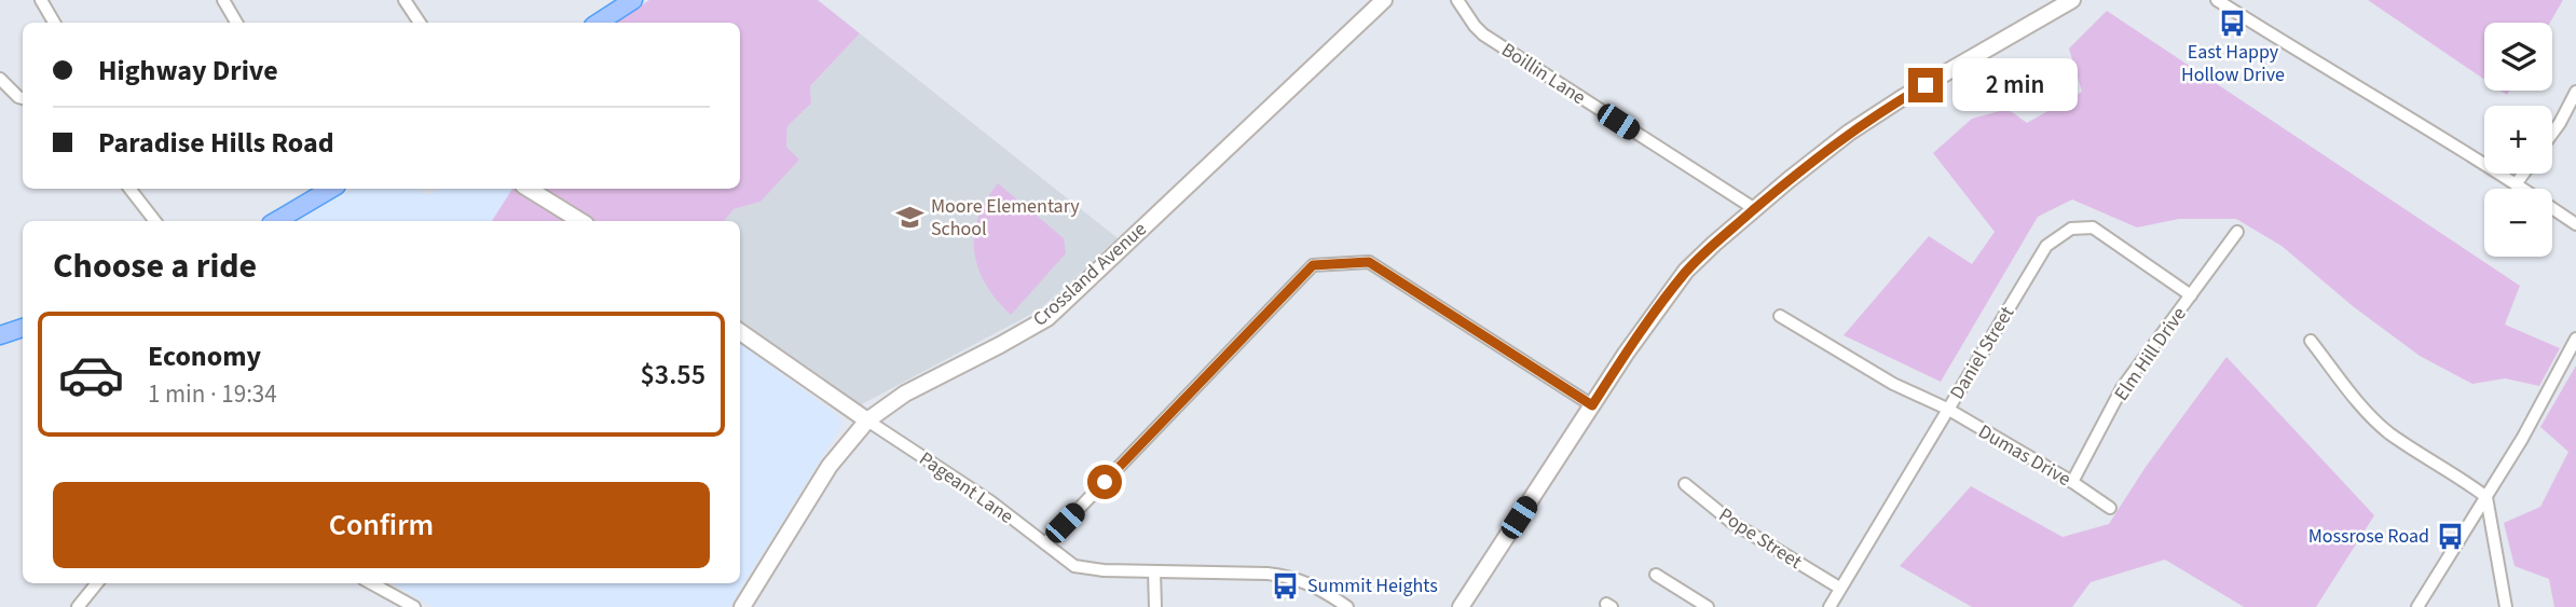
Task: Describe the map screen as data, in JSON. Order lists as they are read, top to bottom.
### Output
{
  "streets": {
    "main road": ["Crossland Avenue", "Pageant Lane"],
    "street": [
      "Boillin Lane",
      "Daniel Street",
      "Elm Hill Drive",
      "Dumas Drive",
      "Pope Street"
    ]
  },
  "crossings": [
    ["Crossland Avenue", "Pageant Lane"],
    ["Daniel Street", "Elm Hill Drive"],
    ["Daniel Street", "Dumas Drive"],
    ["Daniel Street", "Pope Street"],
    ["Elm Hill Drive", "Dumas Drive"]
  ],
  "places": {
    "bus stop": ["East Happy Hollow Drive", "Mossrose Road", "Summit Heights"],
    "school or university": ["Moore Elementary School"]
  },
  "page": {
    "map_buttons": ["+", "−"],
    "banner": ["Highway Drive", "Paradise Hills Road"],
    "bubble": "2 min",
    "heading": "Choose a ride",
    "list": [
      {
        "name": "Economy",
        "note": "1 min · 19:34",
        "value": "$3.55"
      }
    ],
    "buttons": "Confirm"
  }
}
